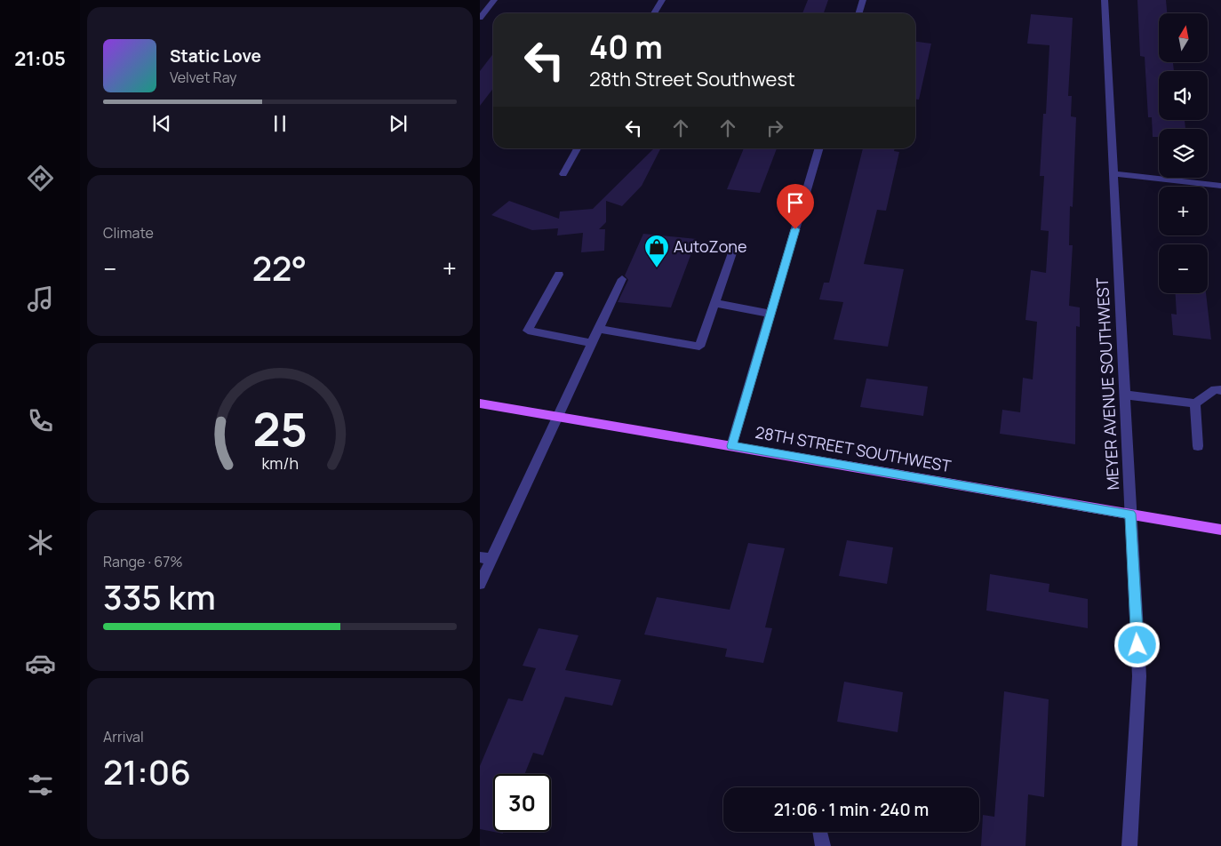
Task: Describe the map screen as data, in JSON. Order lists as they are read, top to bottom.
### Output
{
  "streets": {
    "main road": ["28TH STREET SOUTHWEST"],
    "street": ["MEYER AVENUE SOUTHWEST"]
  },
  "crossings": [
    ["MEYER AVENUE SOUTHWEST", "28TH STREET SOUTHWEST"]
  ],
  "places": {
    "shop": ["AutoZone"]
  },
  "north": "top",
  "page": {
    "tabs": "21:05",
    "map_buttons": ["+", "−"],
    "turn": ["40 m", "28th Street Southwest"],
    "song": ["Static Love", "Velvet Ray"],
    "tile": [
      "Climate",
      ["Range · 67%", "335 km"],
      ["Arrival", "21:06"]
    ],
    "heat": ["−", "22°", "+"],
    "limit": "30",
    "trip": "21:06 · 1 min · 240 m",
    "gauge": ["25", "km/h"]
  }
}
